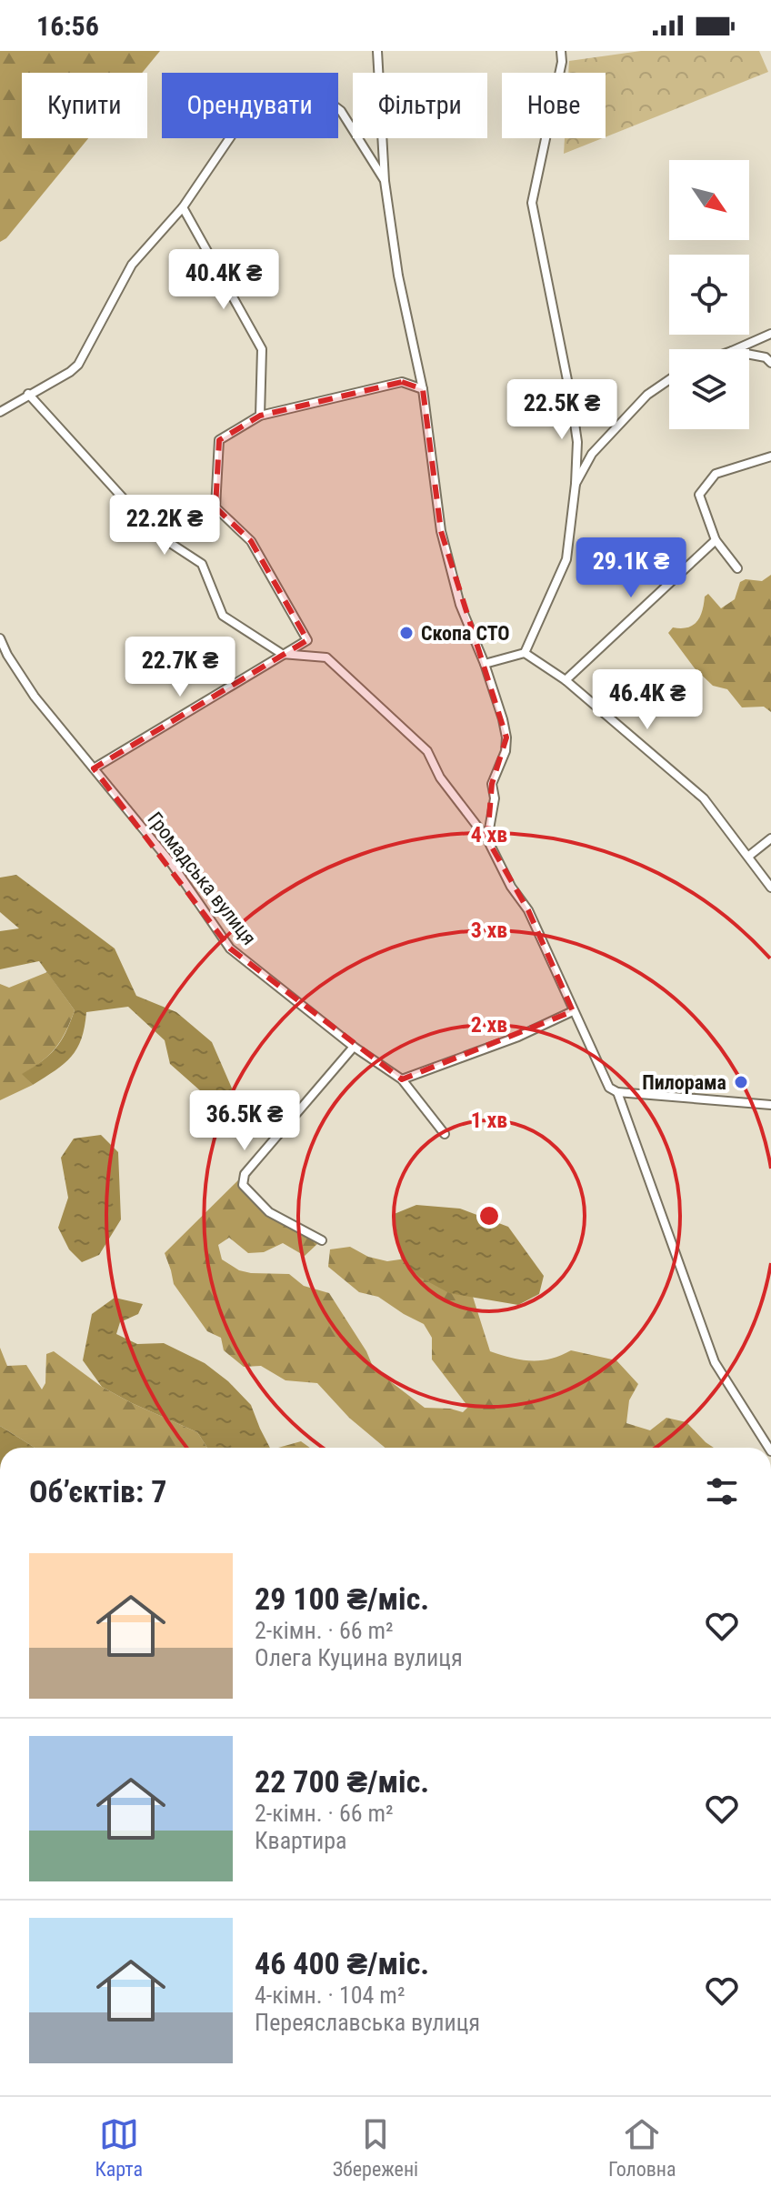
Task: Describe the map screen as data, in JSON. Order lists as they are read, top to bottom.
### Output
{
  "streets": {
    "street": ["Громадська вулиця"]
  },
  "places": ["Скопа СТО", "Пилорама"],
  "north": "bottom right",
  "page": {
    "status": "16:56",
    "chip": [
      "Купити",
      "Орендувати",
      "Фільтри",
      "Нове"
    ],
    "price": [
      "40.4K ₴",
      "22.5K ₴",
      "22.2K ₴",
      "29.1K ₴",
      "22.7K ₴",
      "46.4K ₴",
      "36.5K ₴"
    ],
    "heading": "Об’єктів: 7",
    "list": [
      {
        "name": "29 100 ₴/міс.",
        "note": "2-кімн. · 66 m² · Олега Куцина вулиця"
      },
      {
        "name": "22 700 ₴/міс.",
        "note": "2-кімн. · 66 m² · Квартира"
      },
      {
        "name": "46 400 ₴/міс.",
        "note": "4-кімн. · 104 m² · Переяславська вулиця"
      }
    ],
    "tabs": ["Карта", "Збережені", "Головна"]
  },
  "rings": [
    "4 хв",
    "3 хв",
    "2 хв",
    "1 хв"
  ]
}
